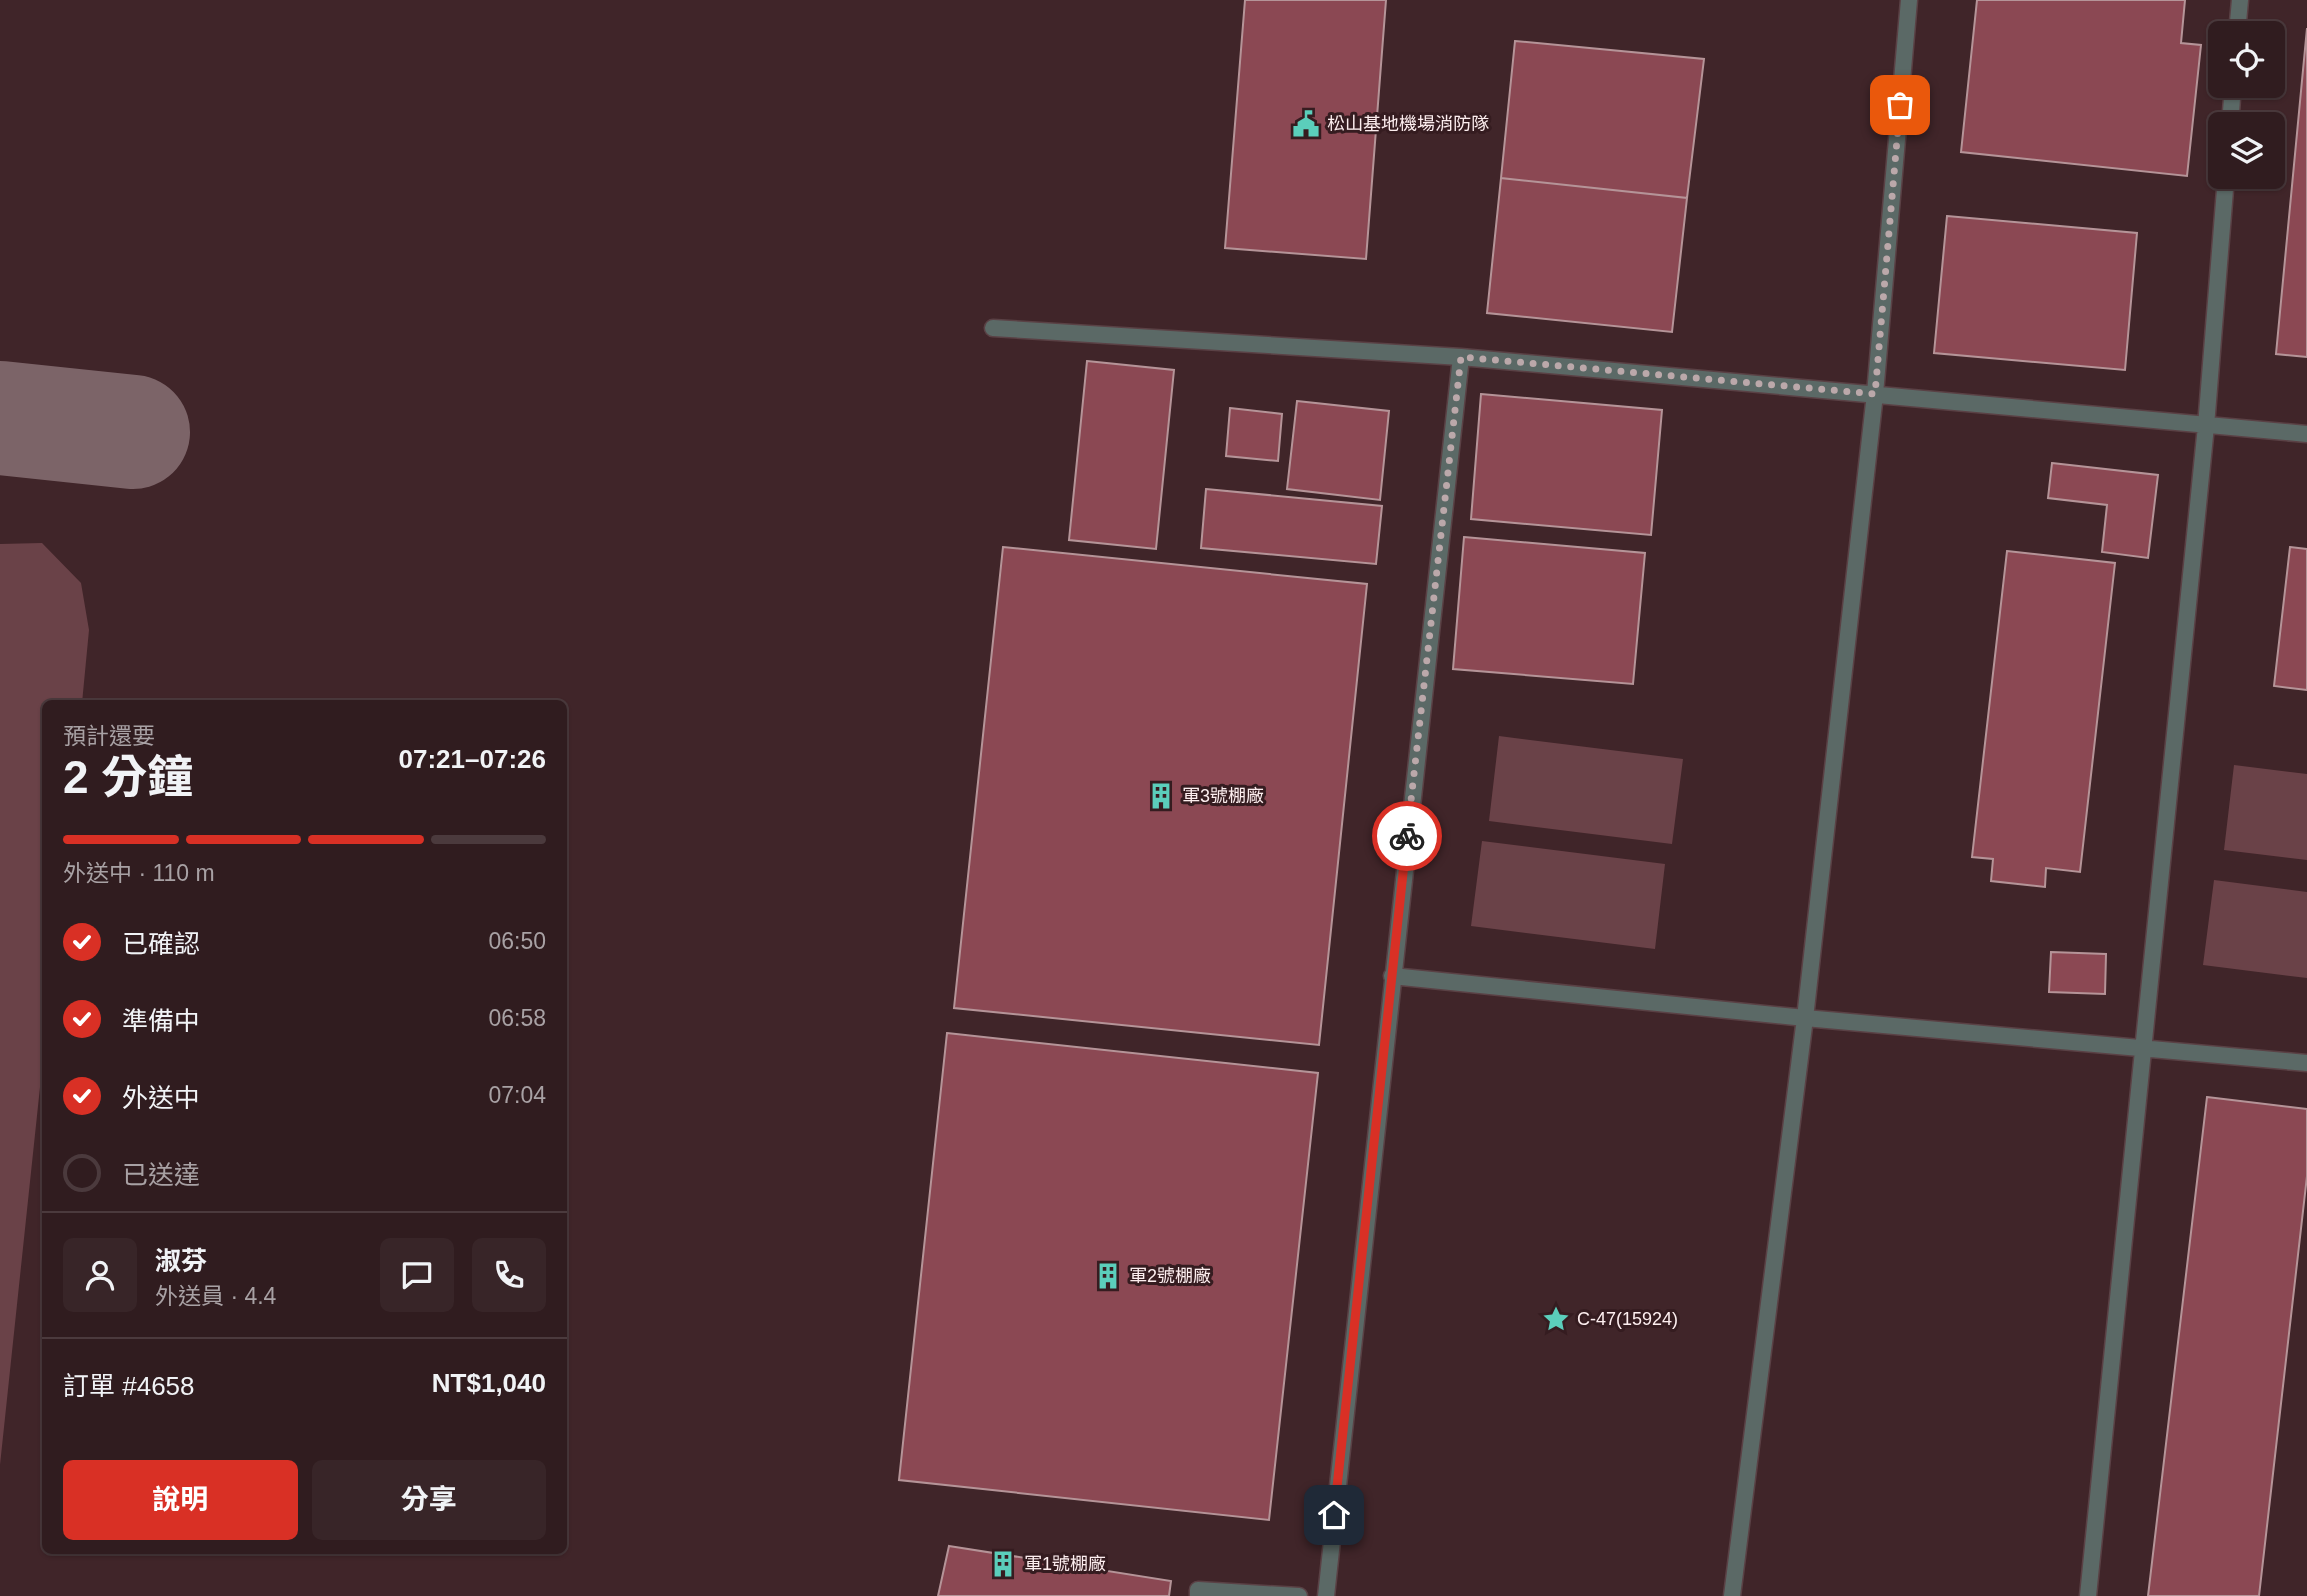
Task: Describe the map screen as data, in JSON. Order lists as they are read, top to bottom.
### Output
{
  "places": {
    "public building": ["松山基地機場消防隊"],
    "building": ["軍3號棚廠", "軍2號棚廠", "軍1號棚廠"],
    "place": ["C-47(15924)"]
  },
  "page": {
    "heading": ["2 分鐘", "預計還要", "07:21–07:26"],
    "panel": [
      "淑芬",
      "外送員 · 4.4",
      "訂單 #4658",
      "NT$1,040"
    ],
    "bar": "外送中 · 110 m",
    "list": [
      ["已確認", "06:50"],
      ["準備中", "06:58"],
      ["外送中", "07:04"],
      "已送達"
    ],
    "buttons": ["說明", "分享"]
  }
}
